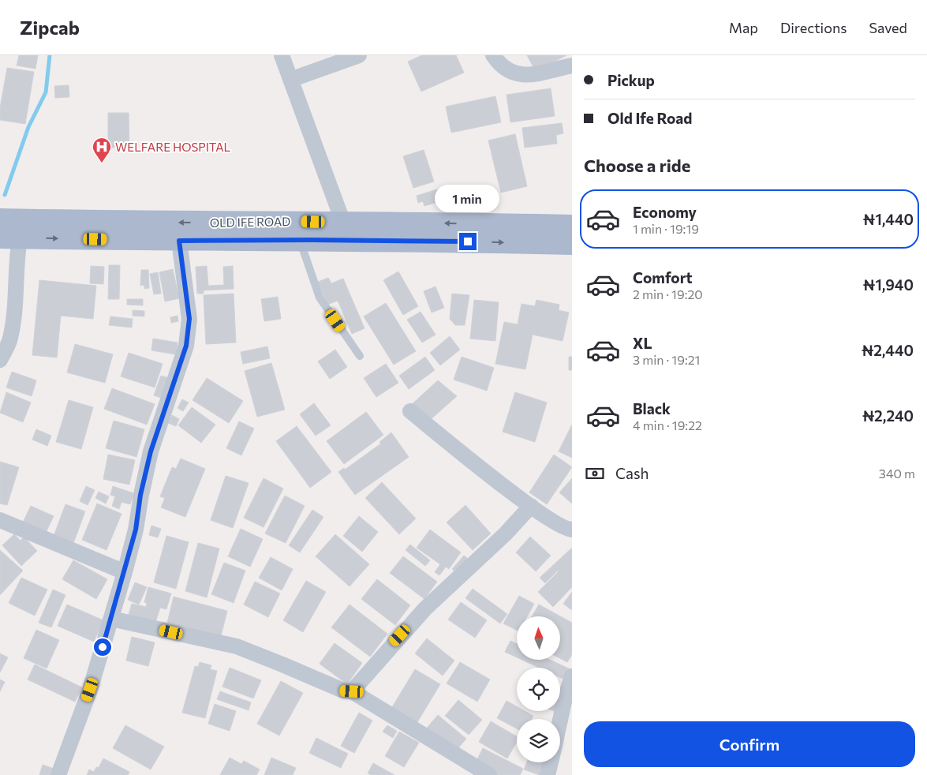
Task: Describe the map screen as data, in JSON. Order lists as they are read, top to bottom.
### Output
{
  "streets": {
    "main road": ["OLD IFE ROAD"]
  },
  "places": {
    "hospital": ["WELFARE HOSPITAL"]
  },
  "north": "top",
  "page": {
    "header": "Zipcab",
    "nav": ["Map", "Directions", "Saved"],
    "banner": ["Pickup", "Old Ife Road"],
    "heading": "Choose a ride",
    "bubble": "1 min",
    "list": [
      {
        "name": "Economy",
        "note": "1 min · 19:19",
        "value": "₦1,440"
      },
      {
        "name": "Comfort",
        "note": "2 min · 19:20",
        "value": "₦1,940"
      },
      {
        "name": "XL",
        "note": "3 min · 19:21",
        "value": "₦2,440"
      },
      {
        "name": "Black",
        "note": "4 min · 19:22",
        "value": "₦2,240"
      }
    ],
    "pay": ["Cash", "340 m"],
    "buttons": "Confirm"
  }
}
